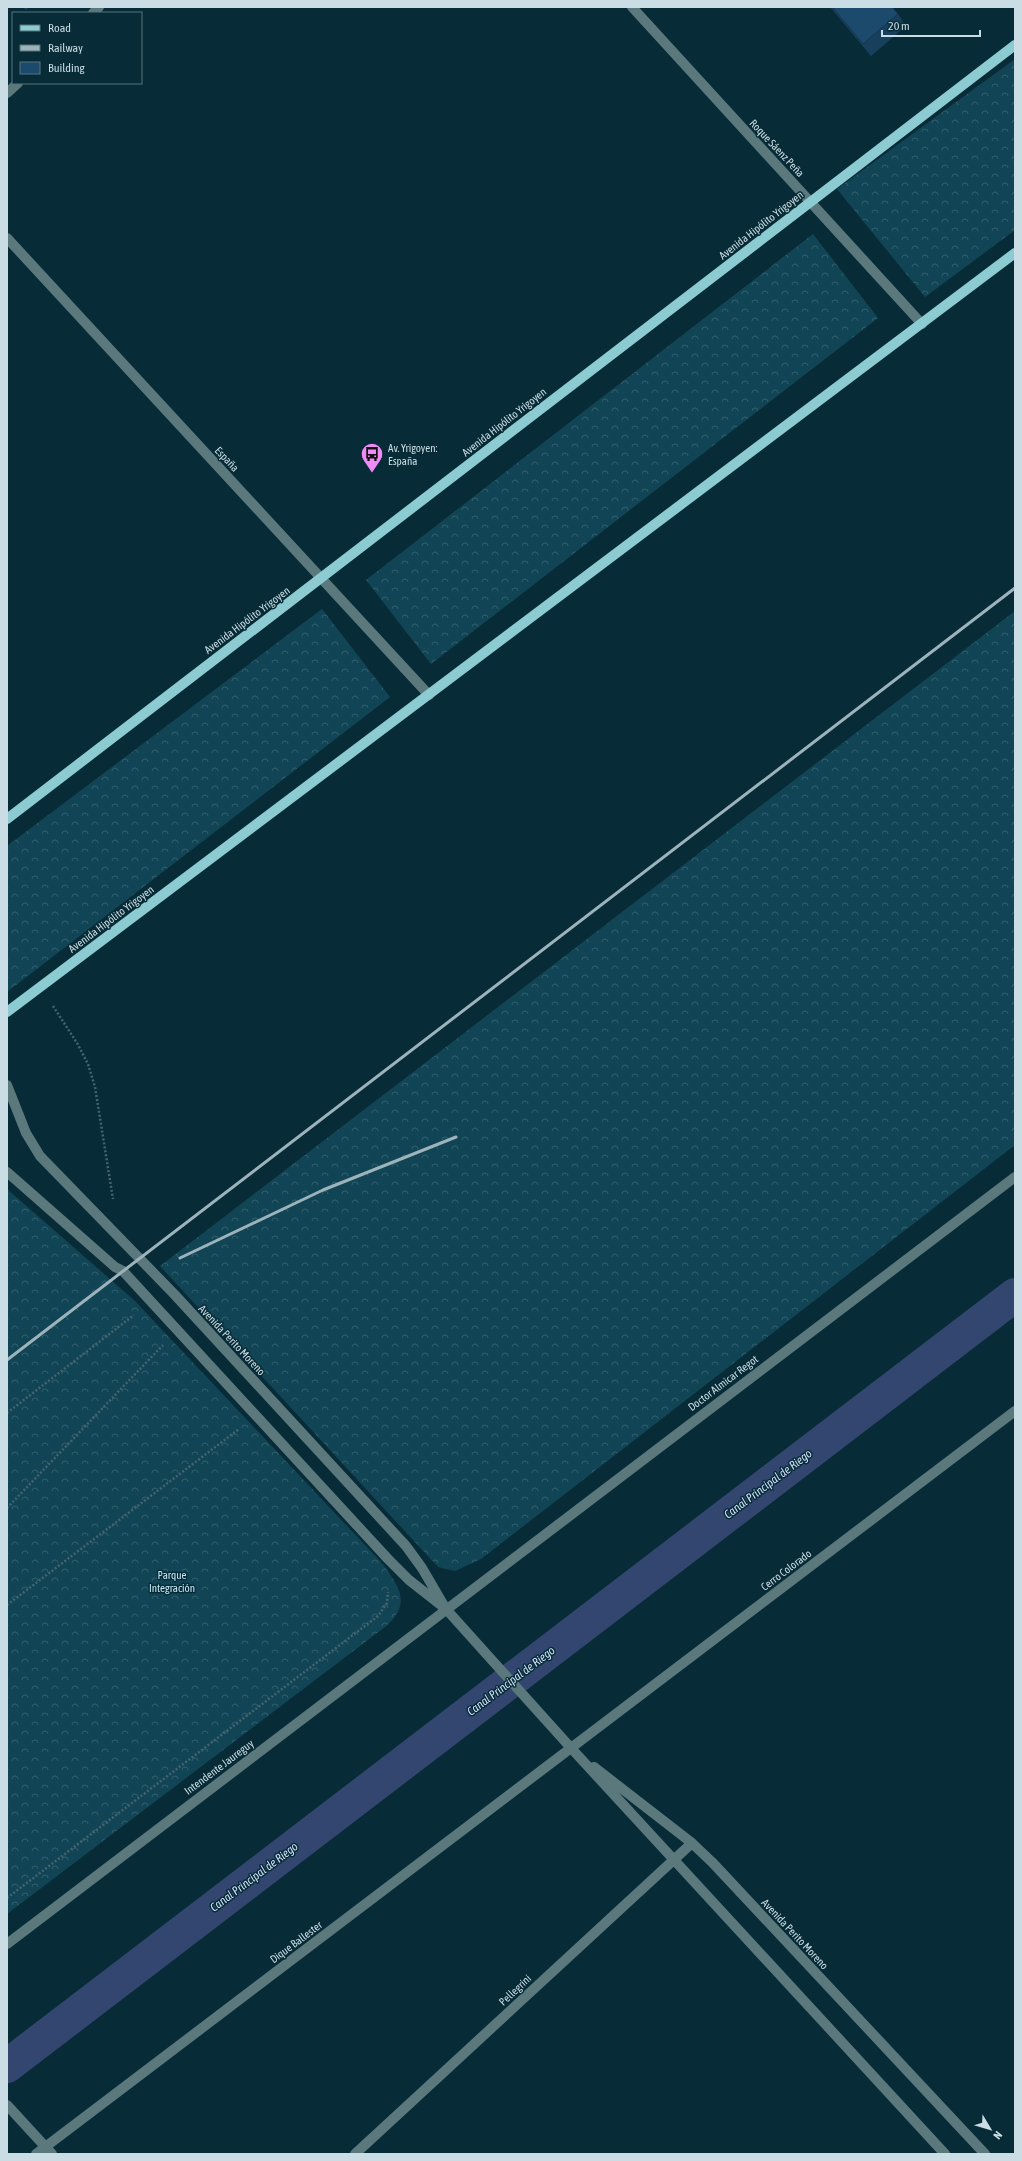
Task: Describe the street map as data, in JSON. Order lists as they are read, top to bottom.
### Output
{
  "streets": {
    "main road": ["Avenida Hipólito Yrigoyen"],
    "street": [
      "Roque Sáenz Peña",
      "España",
      "Avenida Perito Moreno",
      "Doctor Almicar Regot",
      "Cerro Colorado",
      "Intendente Jaureguy",
      "Dique Ballester",
      "Pellegrini"
    ]
  },
  "crossings": [
    ["Roque Sáenz Peña", "Avenida Hipólito Yrigoyen"],
    ["Avenida Hipólito Yrigoyen", "España"],
    ["Avenida Perito Moreno", "Doctor Almicar Regot"],
    ["Avenida Perito Moreno", "Cerro Colorado"],
    ["Avenida Perito Moreno", "Intendente Jaureguy"],
    ["Avenida Perito Moreno", "Dique Ballester"],
    ["Avenida Perito Moreno", "Pellegrini"],
    ["Doctor Almicar Regot", "Intendente Jaureguy"],
    ["Cerro Colorado", "Dique Ballester"]
  ],
  "water": ["Canal Principal de Riego"],
  "parks": ["Parque Integración"],
  "places": {
    "bus stop": ["Av. Yrigoyen: España"]
  },
  "legend": ["Road", "Railway", "Building"],
  "scale_bar": "20 m",
  "north": "bottom right"
}
